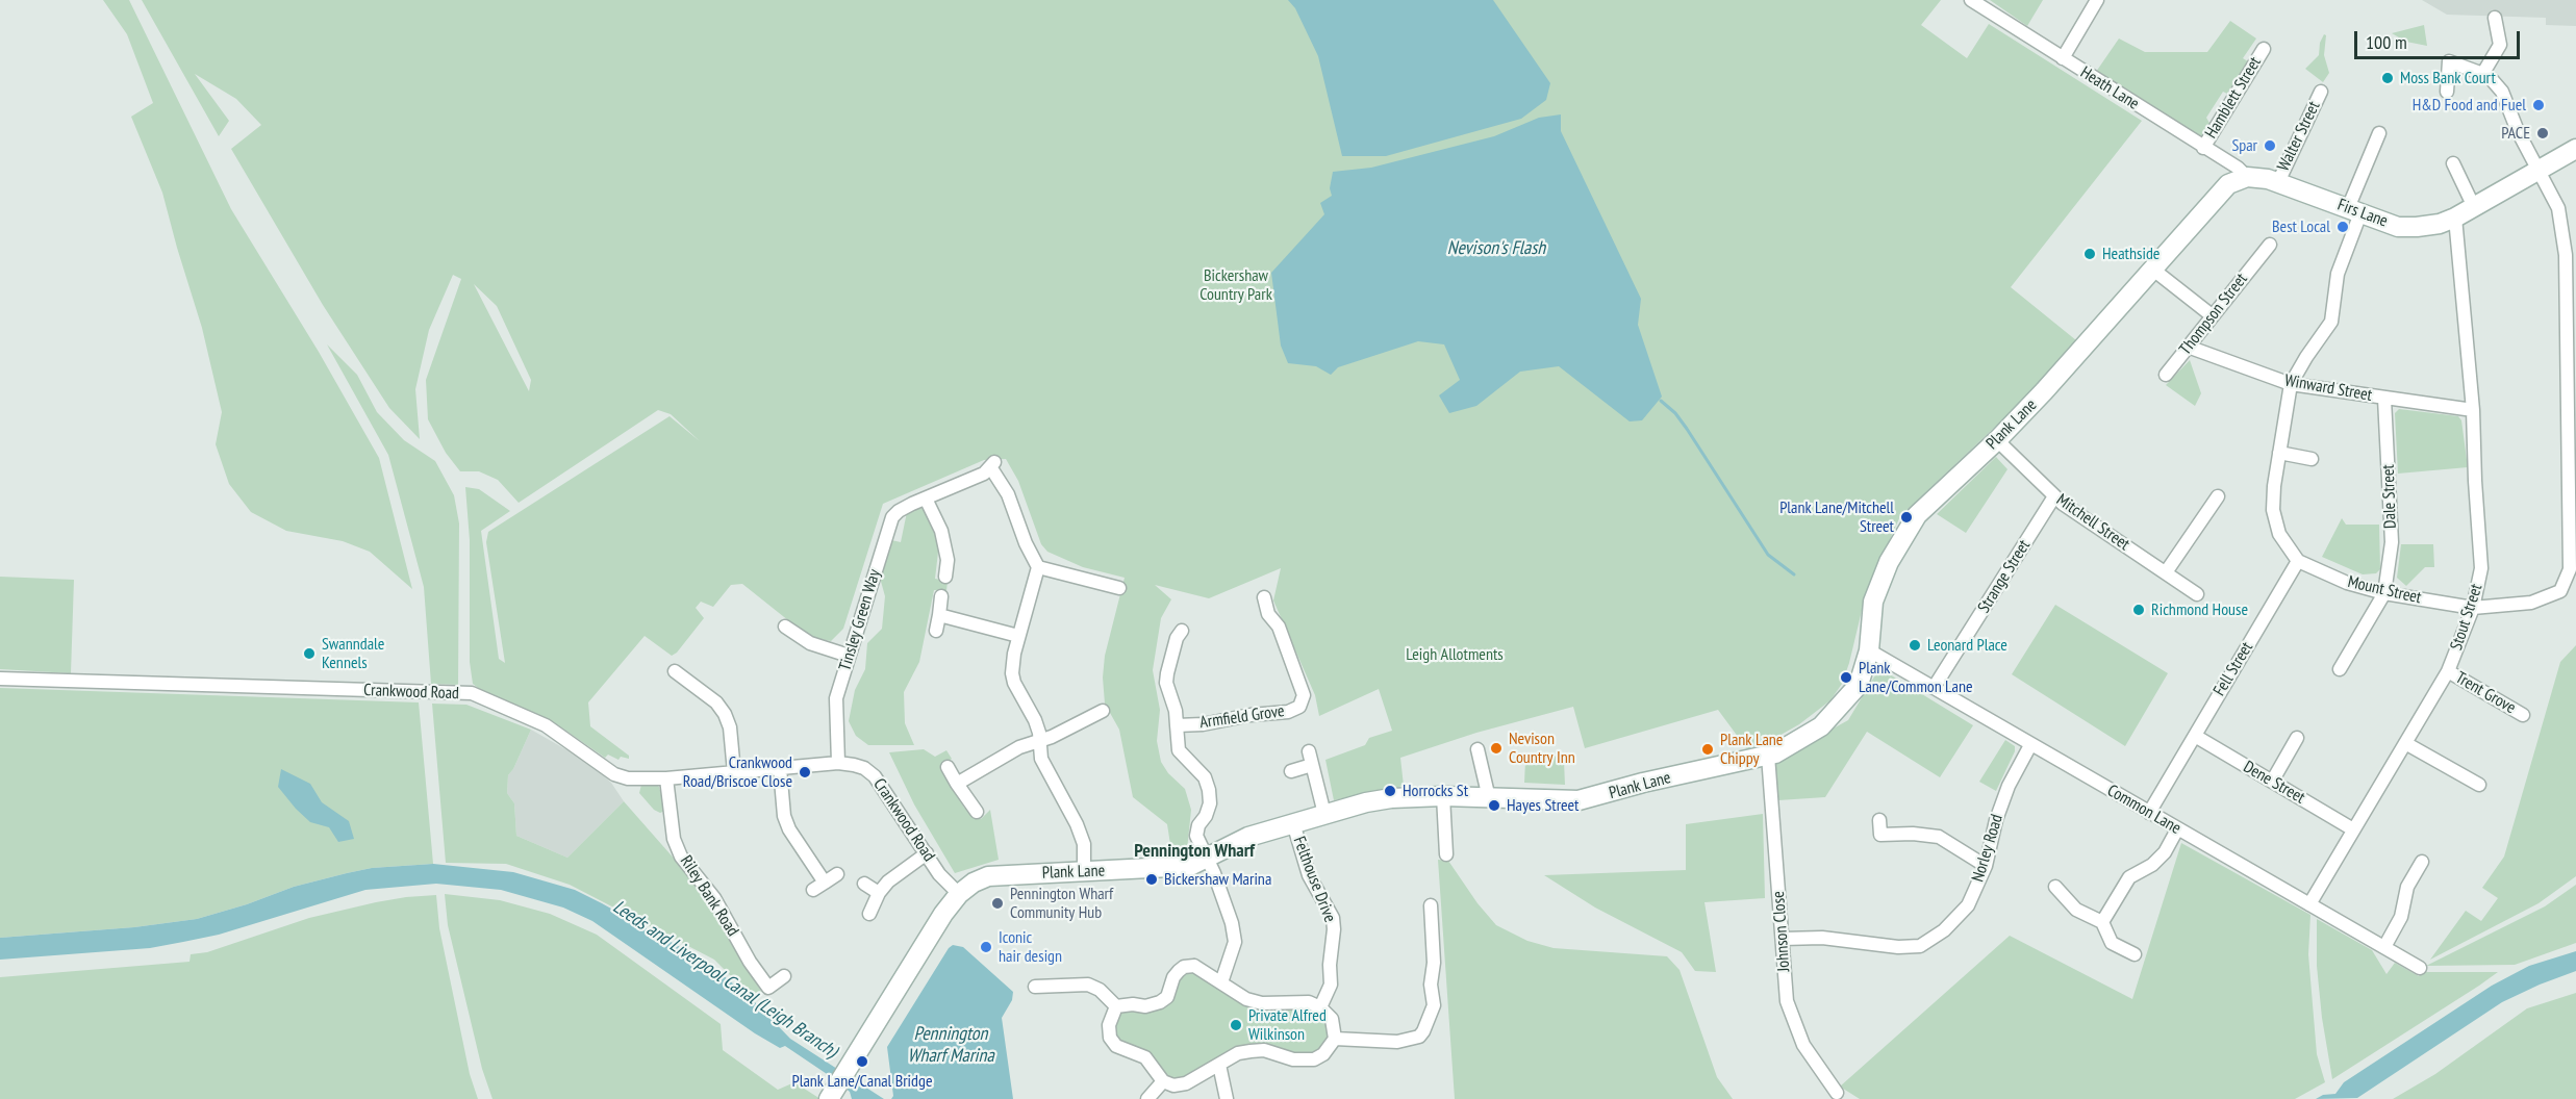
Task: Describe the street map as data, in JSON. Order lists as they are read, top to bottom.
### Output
{
  "streets": {
    "street": [
      "Heath Lane",
      "Hamblett Street",
      "Walter Street",
      "Firs Lane",
      "Thompson Street",
      "Winward Street",
      "Plank Lane",
      "Dale Street",
      "Mitchell Street",
      "Strange Street",
      "Mount Street",
      "Stout Street",
      "Tinsley Green Way",
      "Fell Street",
      "Crankwood Road",
      "Trent Grove",
      "Armfield Grove",
      "Dene Street",
      "Common Lane",
      "Norley Road",
      "Felthouse Drive",
      "Riley Bank Road",
      "Johnson Close"
    ]
  },
  "crossings": [
    ["Heath Lane", "Hamblett Street"],
    ["Heath Lane", "Firs Lane"],
    ["Heath Lane", "Plank Lane"],
    ["Walter Street", "Firs Lane"],
    ["Firs Lane", "Plank Lane"],
    ["Firs Lane", "Mount Street"],
    ["Firs Lane", "Stout Street"],
    ["Thompson Street", "Winward Street"],
    ["Winward Street", "Dale Street"],
    ["Winward Street", "Stout Street"],
    ["Plank Lane", "Mitchell Street"],
    ["Plank Lane", "Crankwood Road"],
    ["Plank Lane", "Armfield Grove"],
    ["Plank Lane", "Common Lane"],
    ["Plank Lane", "Felthouse Drive"],
    ["Plank Lane", "Johnson Close"],
    ["Dale Street", "Mount Street"],
    ["Mitchell Street", "Strange Street"],
    ["Strange Street", "Common Lane"],
    ["Mount Street", "Stout Street"],
    ["Mount Street", "Fell Street"],
    ["Stout Street", "Trent Grove"],
    ["Stout Street", "Dene Street"],
    ["Stout Street", "Common Lane"],
    ["Tinsley Green Way", "Crankwood Road"],
    ["Fell Street", "Dene Street"],
    ["Fell Street", "Common Lane"],
    ["Crankwood Road", "Riley Bank Road"],
    ["Common Lane", "Norley Road"],
    ["Norley Road", "Johnson Close"]
  ],
  "districts": ["Pennington Wharf"],
  "water": ["Nevison's Flash", "Leeds and Liverpool Canal (Leigh Branch)", "Pennington Wharf Marina"],
  "parks": ["Bickershaw Country Park", "Leigh Allotments"],
  "places": [
    "Moss Bank Court",
    "H&D Food and Fuel",
    "PACE",
    "Spar",
    "Best Local",
    "Heathside",
    "Plank Lane/Mitchell Street",
    "Richmond House",
    "Leonard Place",
    "Swanndale Kennels",
    "Plank Lane/Common Lane",
    "Nevison Country Inn",
    "Plank Lane Chippy",
    "Crankwood Road/Briscoe Close",
    "Horrocks St",
    "Hayes Street",
    "Bickershaw Marina",
    "Pennington Wharf Community Hub",
    "Iconic hair design",
    "Private Alfred Wilkinson",
    "Plank Lane/Canal Bridge"
  ],
  "scale_bar": "100 m"
}
